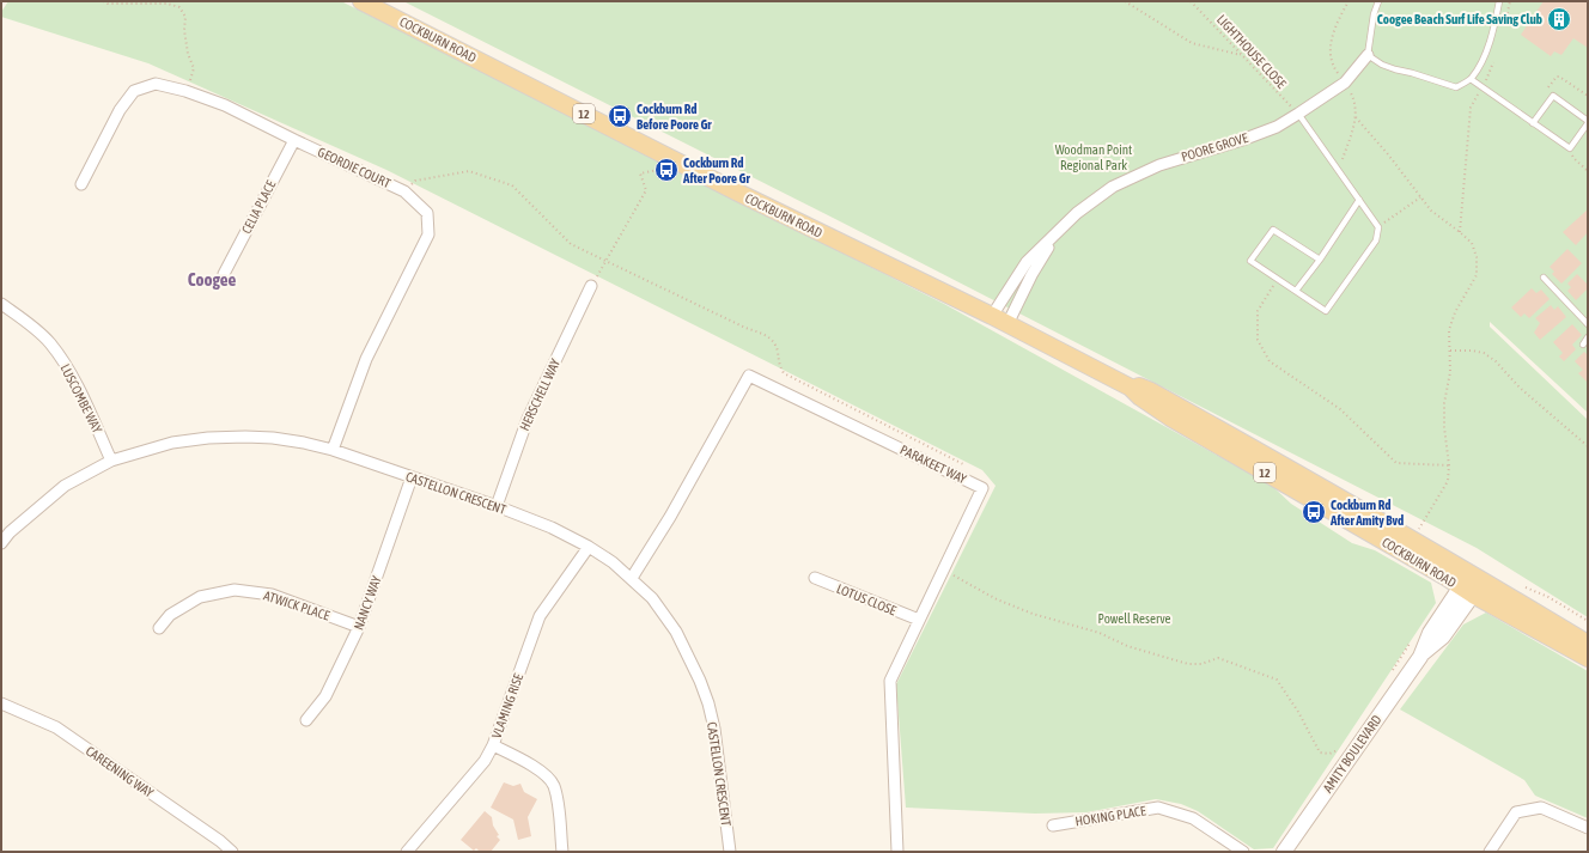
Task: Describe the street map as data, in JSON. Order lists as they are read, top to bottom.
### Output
{
  "streets": {
    "main road": ["COCKBURN ROAD", "12"],
    "street": [
      "POORE GROVE",
      "GEORDIE COURT",
      "CELIA PLACE",
      "HERSCHELL WAY",
      "LUSCOMBE WAY",
      "PARAKEET WAY",
      "CASTELLON CRESCENT",
      "LOTUS CLOSE",
      "NANCY WAY",
      "ATWICK PLACE",
      "VLAMING RISE",
      "AMITY BOULEVARD",
      "CAREENING WAY",
      "HOKING PLACE"
    ],
    "path": ["LIGHTHOUSE CLOSE"]
  },
  "crossings": [
    ["COCKBURN ROAD", "POORE GROVE"],
    ["COCKBURN ROAD", "AMITY BOULEVARD"],
    ["LIGHTHOUSE CLOSE", "POORE GROVE"],
    ["GEORDIE COURT", "CELIA PLACE"],
    ["GEORDIE COURT", "CASTELLON CRESCENT"],
    ["HERSCHELL WAY", "CASTELLON CRESCENT"],
    ["LUSCOMBE WAY", "CASTELLON CRESCENT"],
    ["PARAKEET WAY", "CASTELLON CRESCENT"],
    ["PARAKEET WAY", "LOTUS CLOSE"],
    ["CASTELLON CRESCENT", "NANCY WAY"],
    ["CASTELLON CRESCENT", "VLAMING RISE"],
    ["NANCY WAY", "ATWICK PLACE"]
  ],
  "districts": ["Coogee"],
  "parks": ["Woodman Point Regional Park", "Powell Reserve"],
  "places": {
    "building": ["Coogee Beach Surf Life Saving Club"],
    "bus stop": ["Cockburn Rd Before Poore Gr", "Cockburn Rd After Poore Gr", "Cockburn Rd After Amity Bvd"]
  }
}
